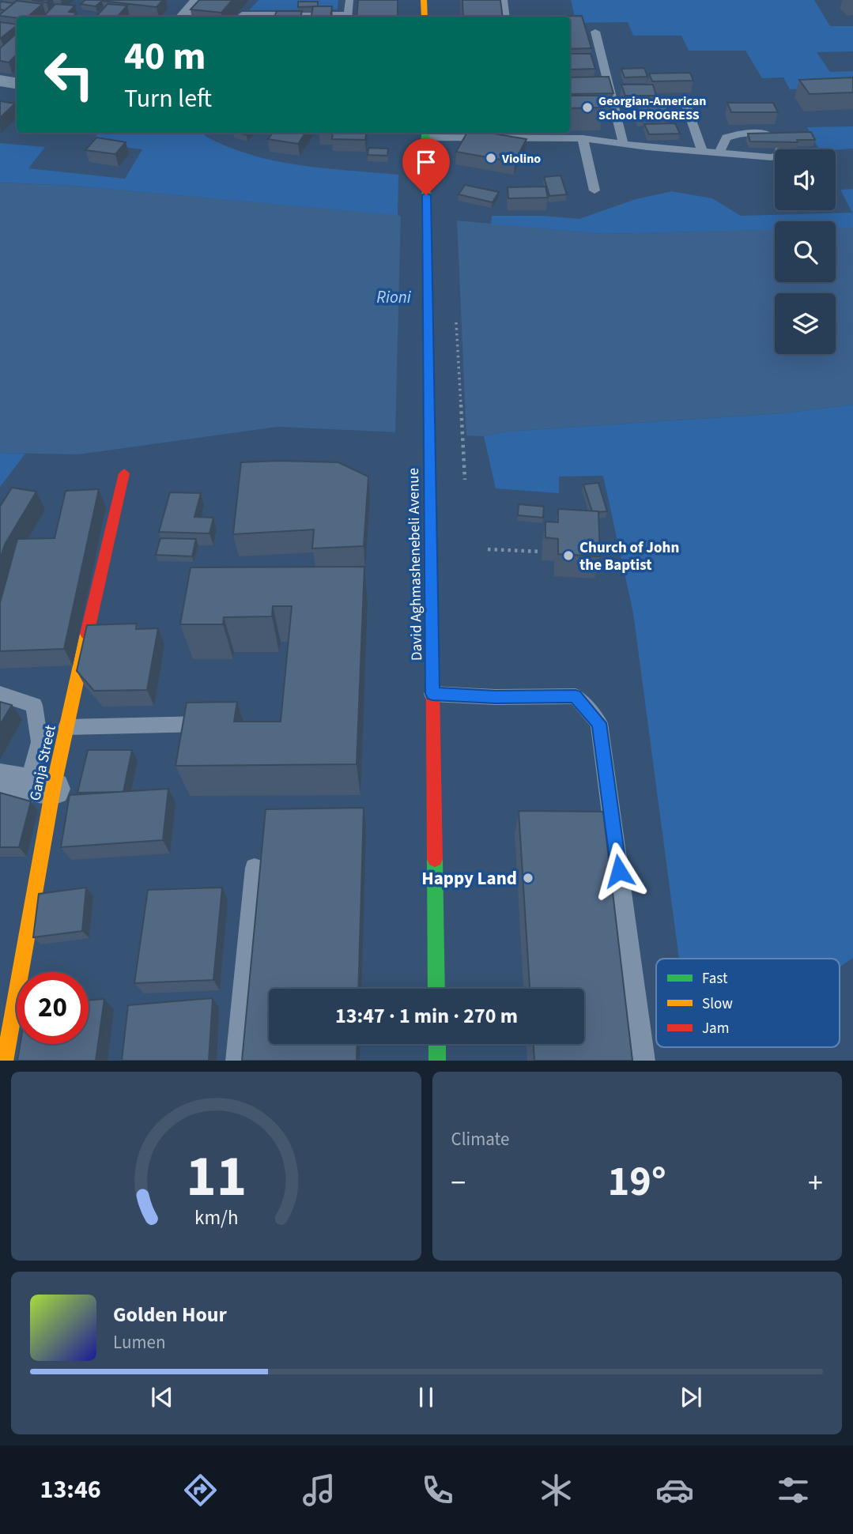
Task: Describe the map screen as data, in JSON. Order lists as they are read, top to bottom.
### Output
{
  "streets": {
    "main road": ["David Aghmashenebeli Avenue", "Ganja Street"]
  },
  "water": ["Rioni"],
  "places": [
    "Georgian-American School PROGRESS",
    "Violino",
    "Church of John the Baptist",
    "Happy Land"
  ],
  "legend": ["Fast", "Slow", "Jam"],
  "page": {
    "turn": ["40 m", "Turn left"],
    "limit": "20",
    "trip": "13:47 · 1 min · 270 m",
    "tile": "Climate",
    "heat": ["−", "19°", "+"],
    "song": ["Golden Hour", "Lumen"],
    "tabs": "13:46",
    "gauge": ["11", "km/h"]
  }
}
